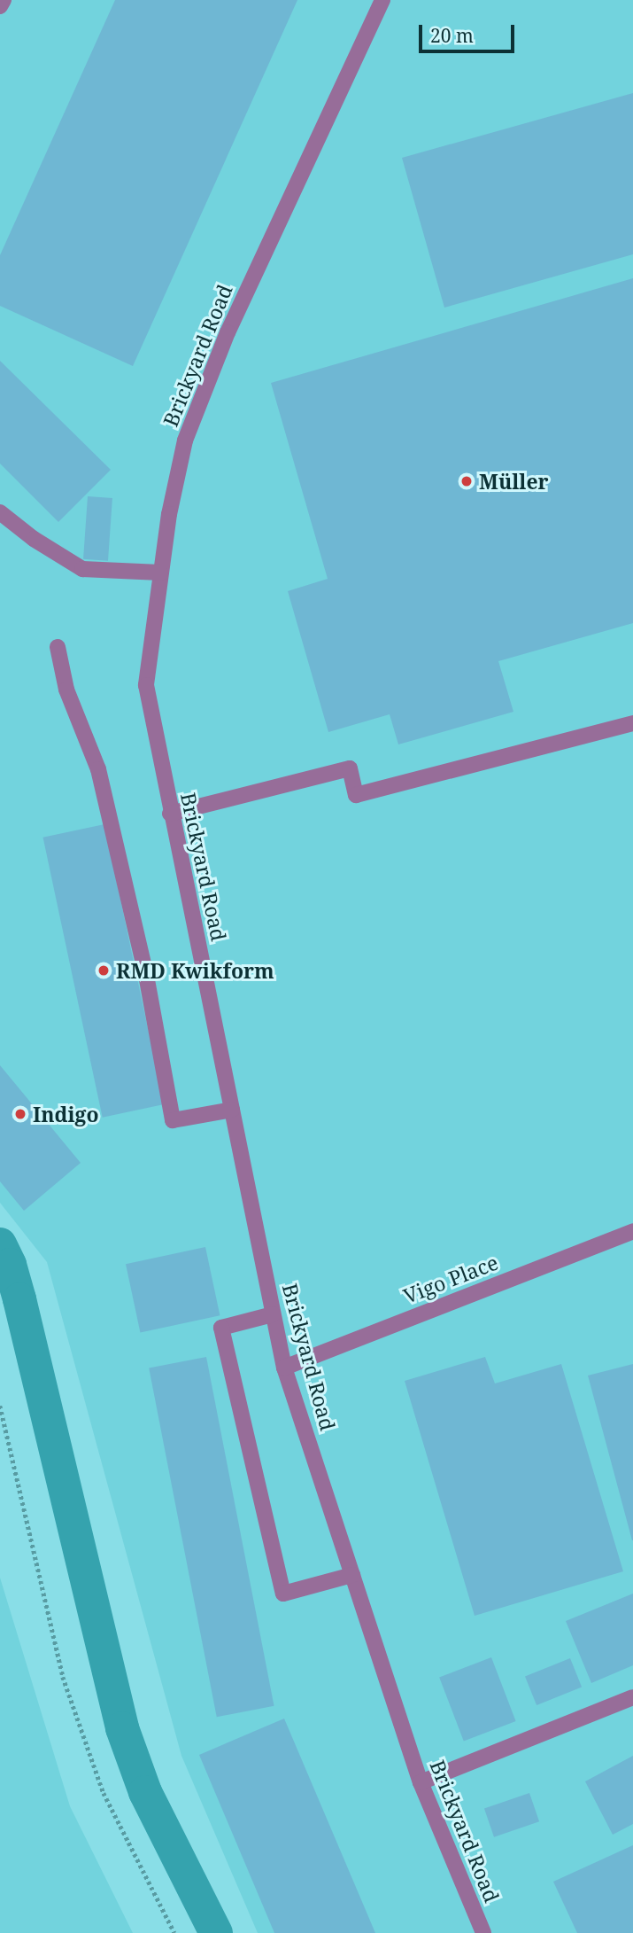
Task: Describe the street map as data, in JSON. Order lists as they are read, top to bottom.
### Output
{
  "streets": {
    "street": ["Brickyard Road", "Vigo Place"]
  },
  "crossings": [
    ["Brickyard Road", "Vigo Place"]
  ],
  "places": ["Müller", "RMD Kwikform", "Indigo"],
  "scale_bar": "20 m"
}
